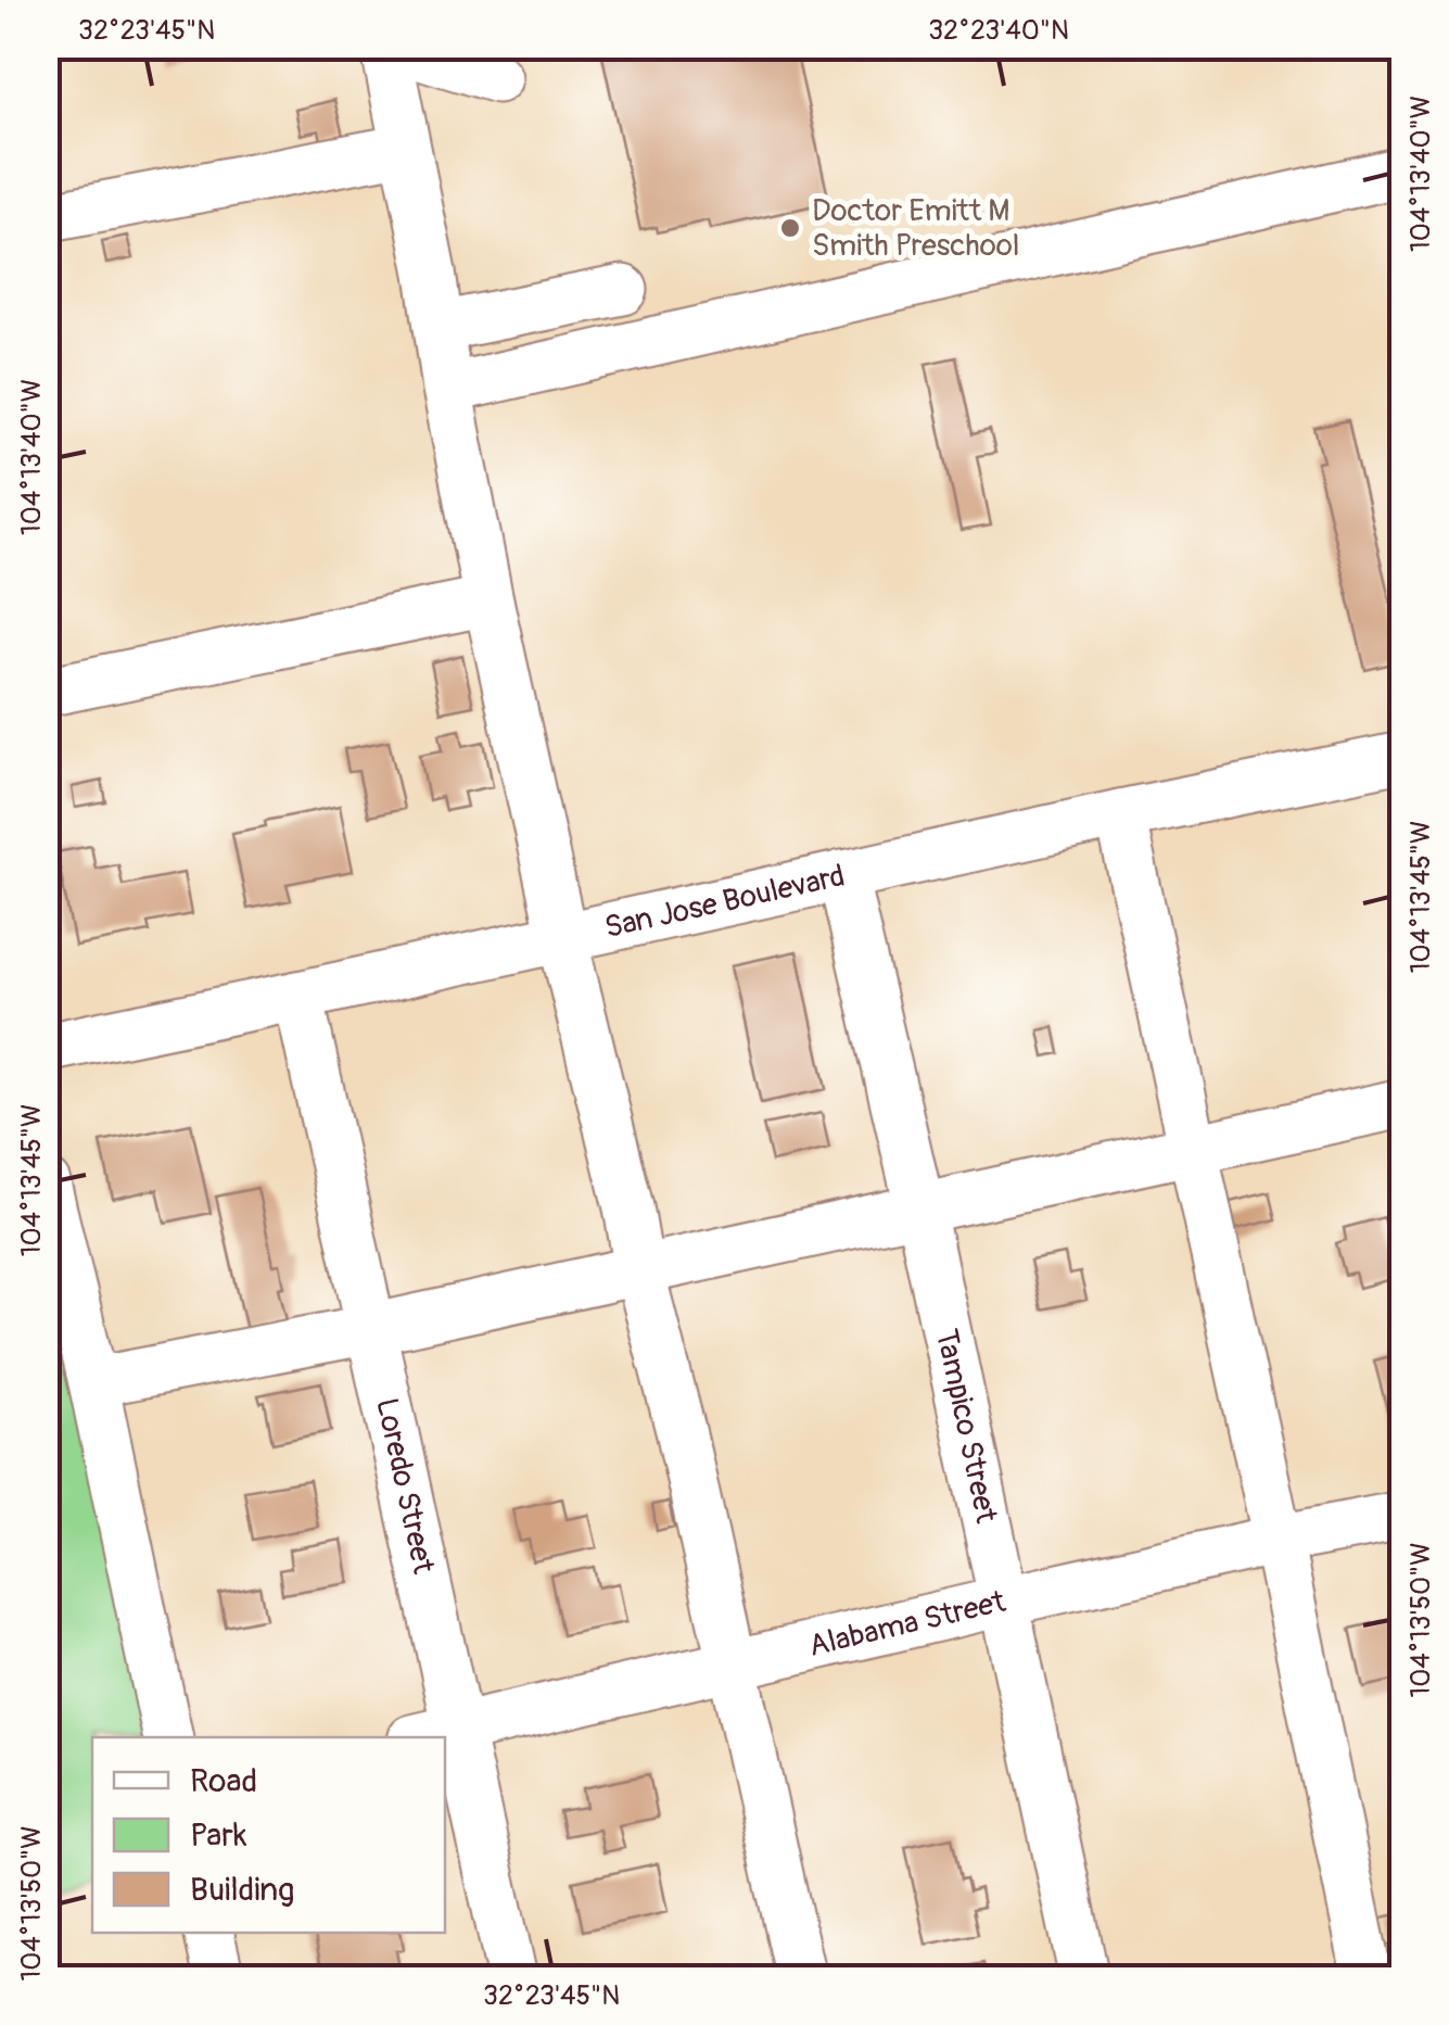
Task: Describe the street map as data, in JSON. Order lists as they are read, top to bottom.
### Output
{
  "streets": {
    "street": [
      "San Jose Boulevard",
      "Tampico Street",
      "Loredo Street",
      "Alabama Street"
    ]
  },
  "crossings": [
    ["San Jose Boulevard", "Tampico Street"],
    ["San Jose Boulevard", "Loredo Street"],
    ["Tampico Street", "Alabama Street"],
    ["Loredo Street", "Alabama Street"]
  ],
  "places": ["Doctor Emitt M Smith Preschool"],
  "legend": ["Road", "Park", "Building"],
  "coordinates": [
    "32°23'45\"N",
    "32°23'40\"N",
    "104°13'40\"W",
    "104°13'45\"W",
    "104°13'50\"W"
  ]
}
